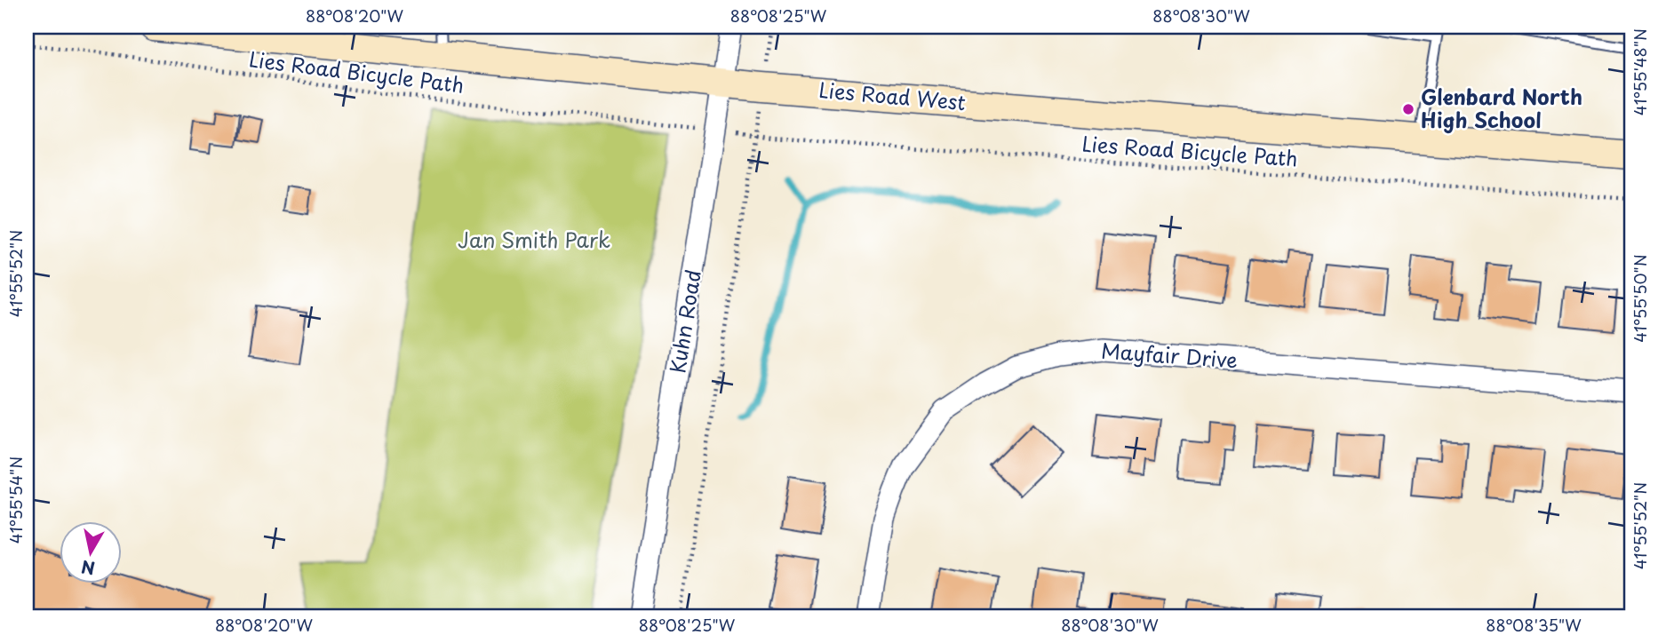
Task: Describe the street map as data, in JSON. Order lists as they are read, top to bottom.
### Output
{
  "streets": {
    "street": ["Lies Road West", "Kuhn Road", "Mayfair Drive"],
    "path": ["Lies Road Bicycle Path"]
  },
  "crossings": [
    ["Lies Road West", "Kuhn Road"]
  ],
  "parks": ["Jan Smith Park"],
  "places": ["Glenbard North High School"],
  "north": "bottom",
  "coordinates": [
    "88°08'20\"W",
    "88°08'25\"W",
    "88°08'30\"W",
    "41°55'48\"N",
    "41°55'52\"N",
    "41°55'50\"N",
    "41°55'54\"N",
    "88°08'35\"W"
  ]
}
